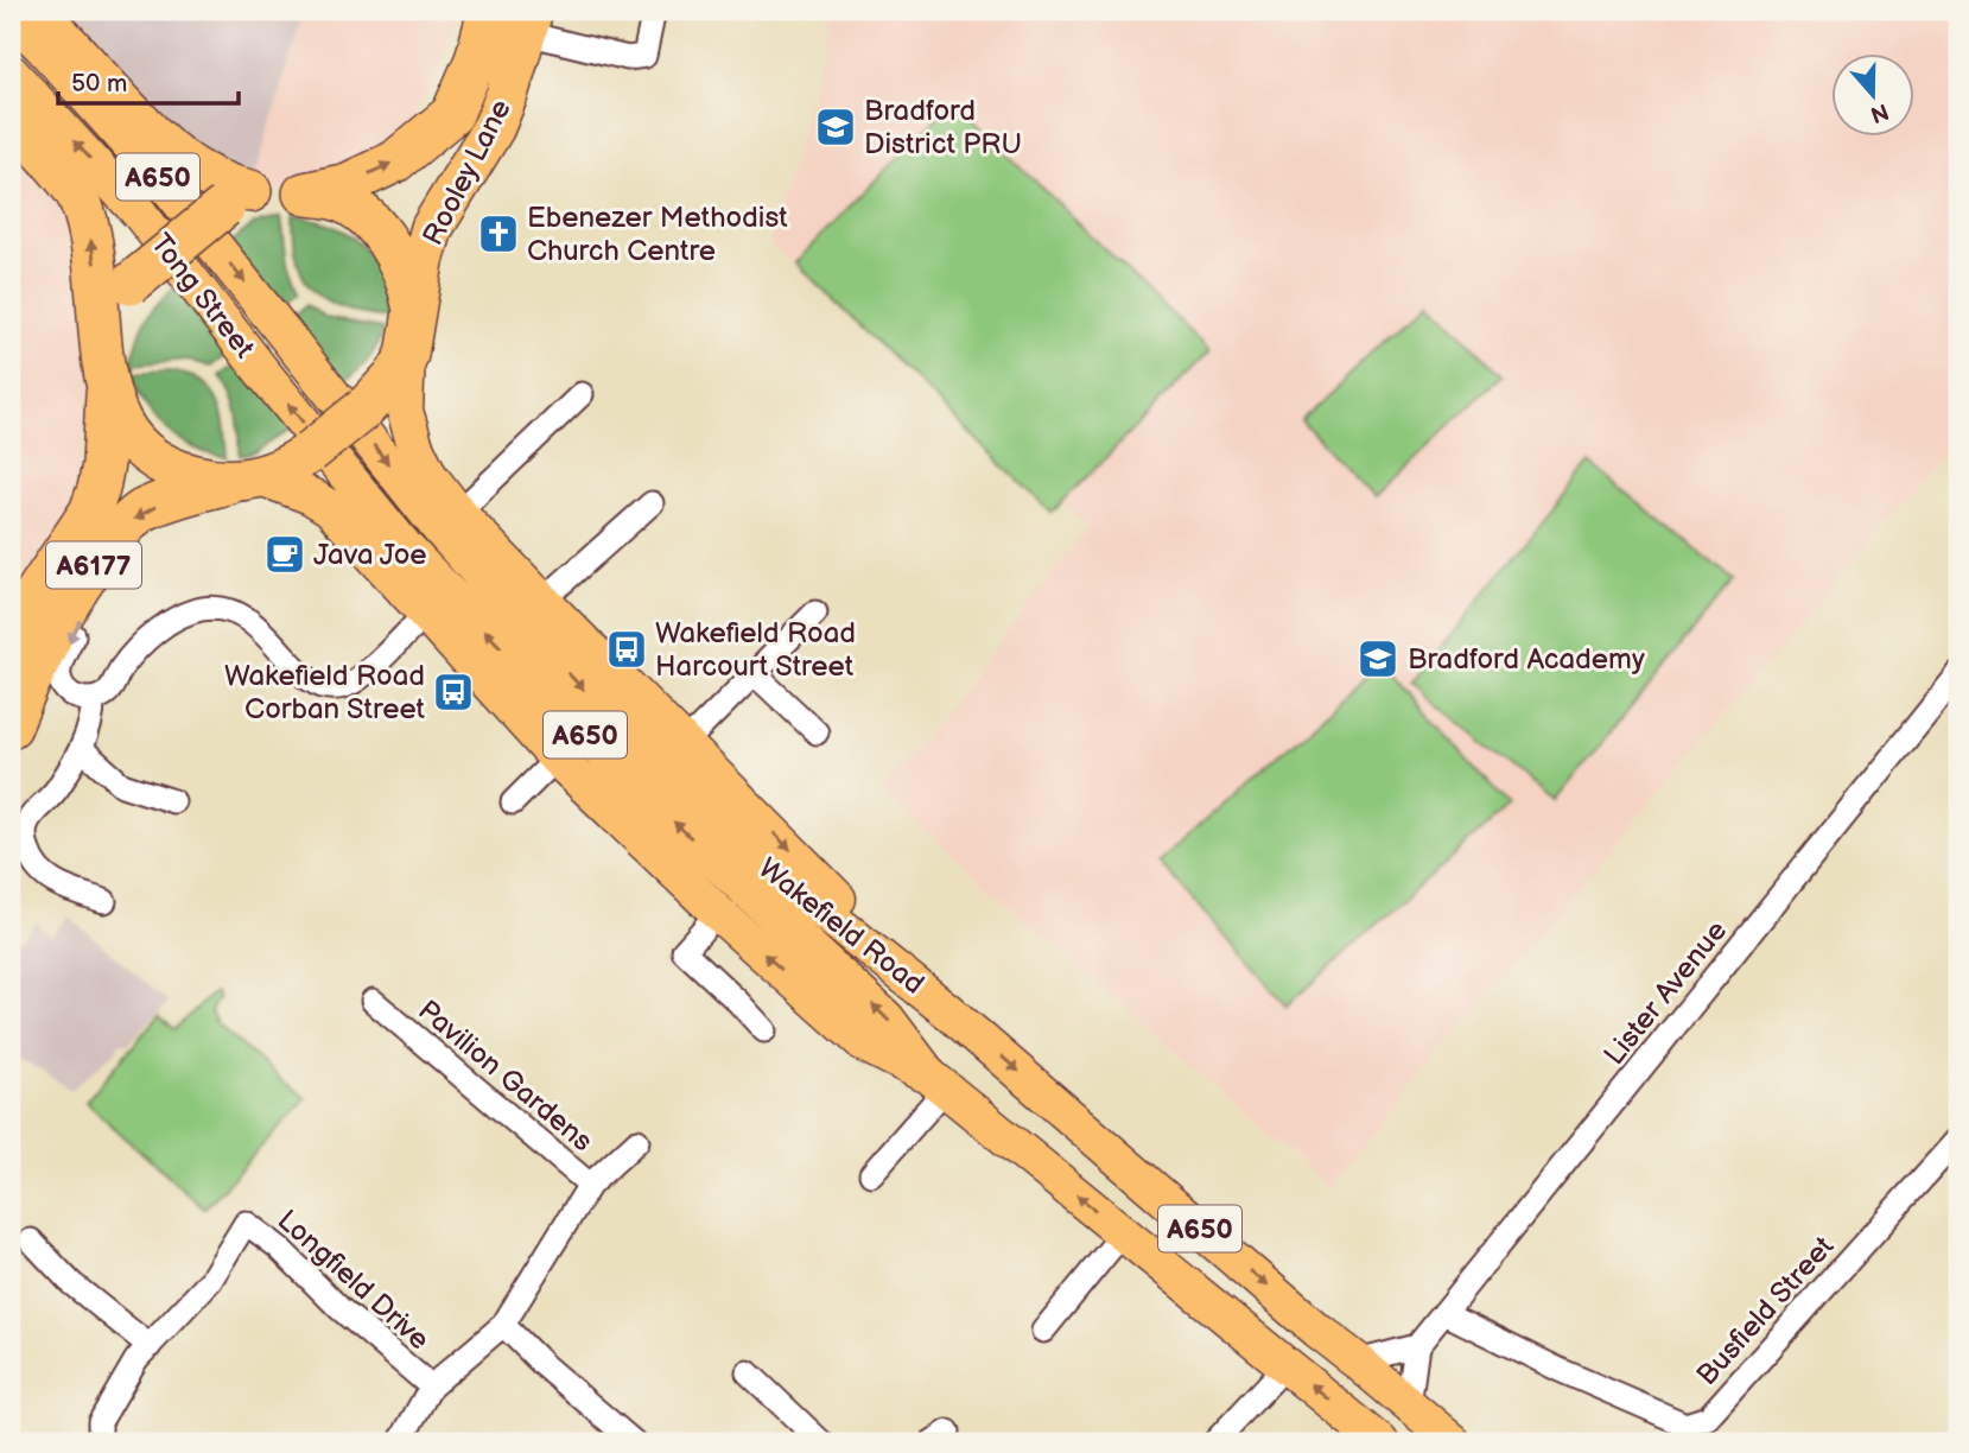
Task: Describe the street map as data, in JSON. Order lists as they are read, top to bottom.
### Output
{
  "streets": {
    "highway": ["Rooley Lane", "A6177"],
    "main road": ["A650", "Tong Street", "Wakefield Road"],
    "street": [
      "Lister Avenue",
      "Pavilion Gardens",
      "Longfield Drive",
      "Busfield Street"
    ]
  },
  "crossings": [
    ["Rooley Lane", "A650"],
    ["Rooley Lane", "A6177"],
    ["A650", "A6177"],
    ["A650", "Wakefield Road"],
    ["Tong Street", "Wakefield Road"],
    ["Lister Avenue", "Busfield Street"],
    ["Pavilion Gardens", "Longfield Drive"]
  ],
  "places": {
    "school or university": ["Bradford District PRU", "Bradford Academy"],
    "church": ["Ebenezer Methodist Church Centre"],
    "cafe": ["Java Joe"],
    "bus stop": ["Wakefield Road Harcourt Street", "Wakefield Road Corban Street"]
  },
  "scale_bar": "50 m",
  "north": "bottom"
}
